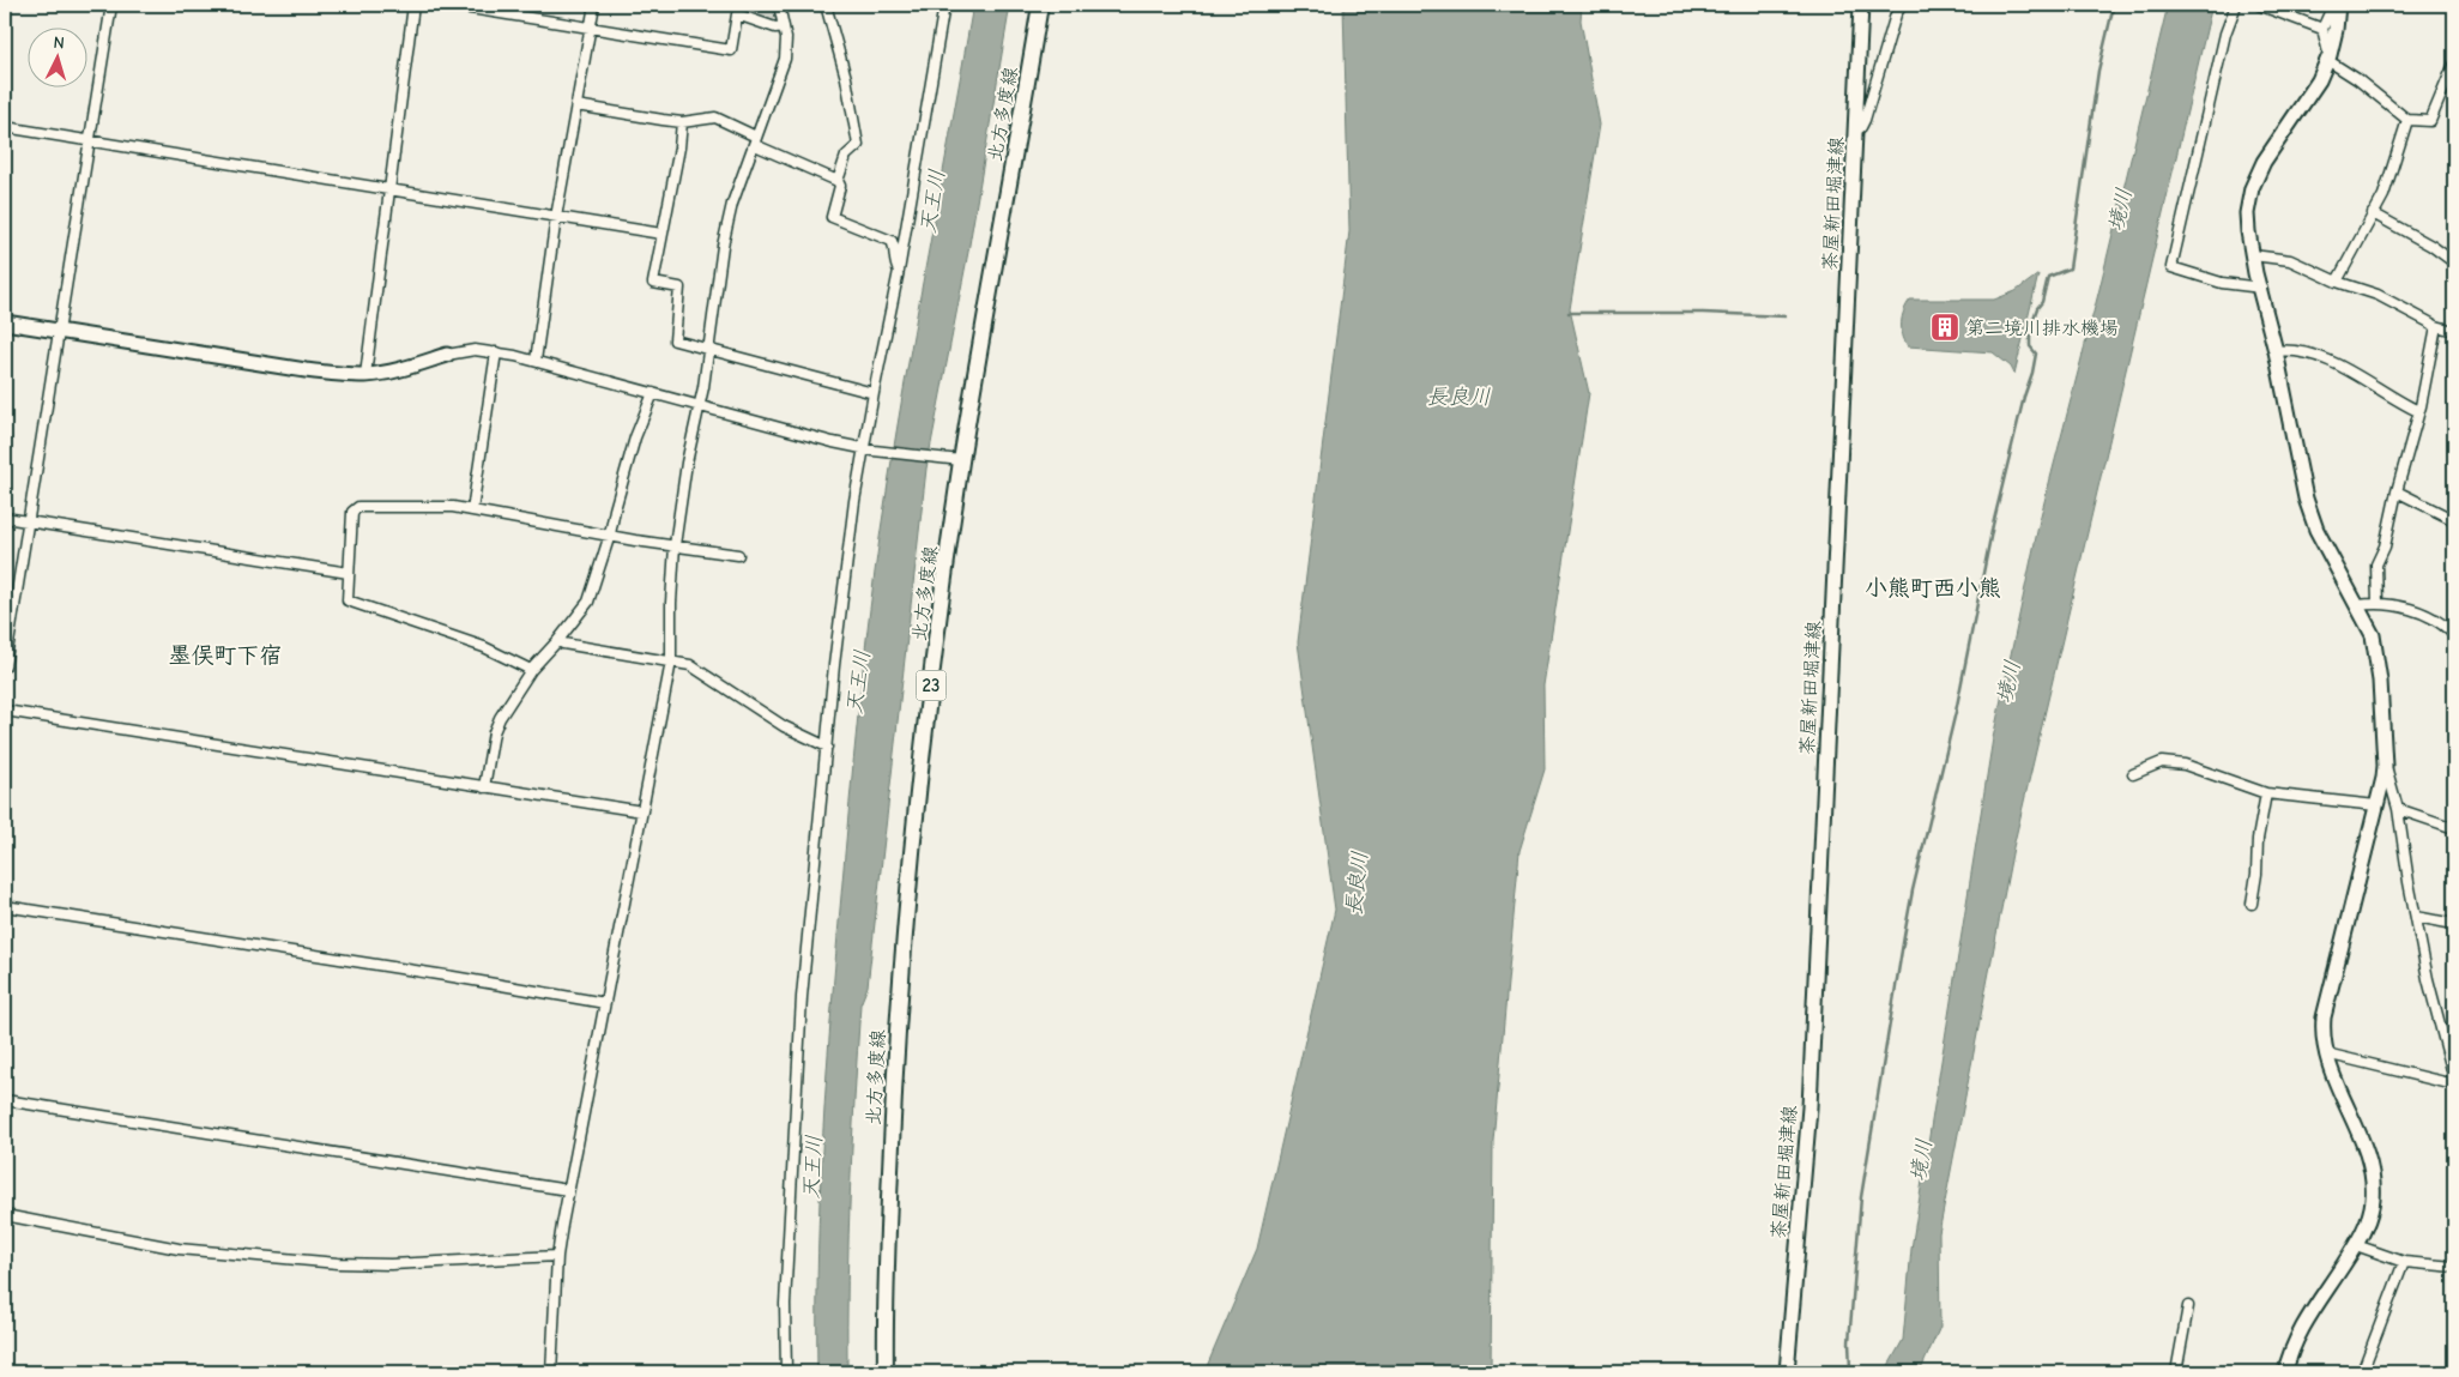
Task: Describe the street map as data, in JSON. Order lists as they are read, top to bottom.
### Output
{
  "streets": {
    "main road": ["北方多度線", "23"],
    "street": ["茶屋新田堀津線"]
  },
  "districts": ["小熊町西小熊", "墨俣町下宿"],
  "water": ["天王川", "境川", "長良川"],
  "places": {
    "building": ["第二境川排水機場"]
  },
  "north": "top"
}
